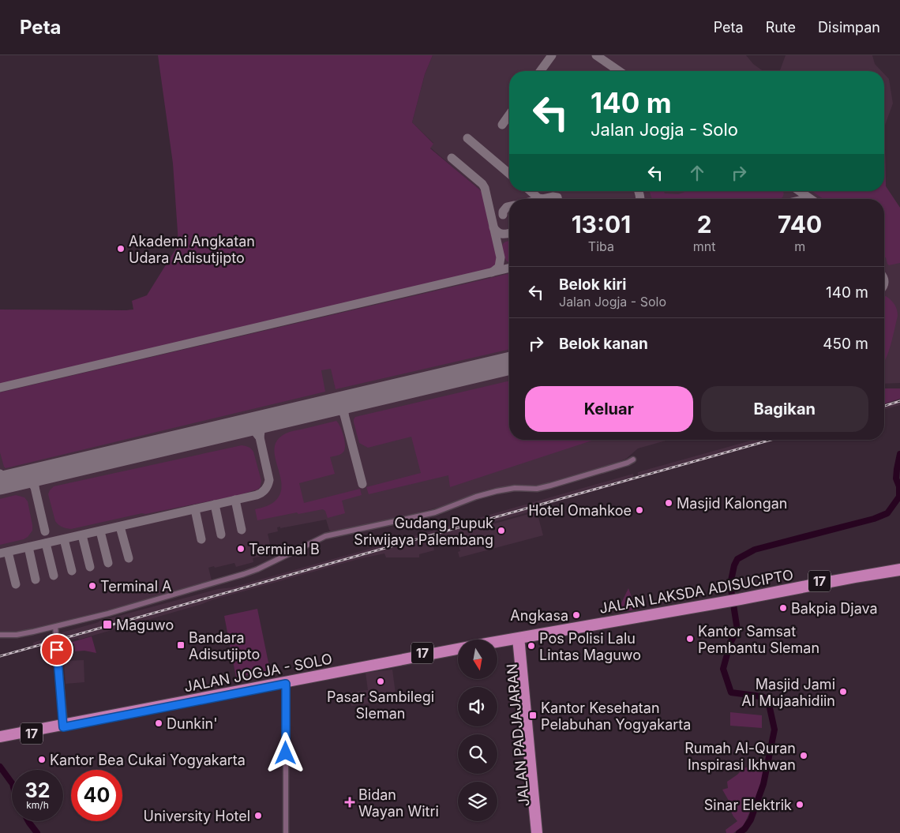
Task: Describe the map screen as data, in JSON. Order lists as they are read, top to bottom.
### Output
{
  "streets": {
    "highway": [
      "17",
      "JALAN LAKSDA ADISUCIPTO",
      "JALAN JOGJA - SOLO",
      "JALAN PADJAJARAN"
    ]
  },
  "crossings": [
    ["17", "JALAN LAKSDA ADISUCIPTO"],
    ["17", "JALAN JOGJA - SOLO"],
    ["17", "JALAN PADJAJARAN"],
    ["JALAN LAKSDA ADISUCIPTO", "JALAN JOGJA - SOLO"],
    ["JALAN LAKSDA ADISUCIPTO", "JALAN PADJAJARAN"],
    ["JALAN JOGJA - SOLO", "JALAN PADJAJARAN"]
  ],
  "places": {
    "other": [
      "Akademi Angkatan Udara Adisutjipto",
      "Masjid Kalongan",
      "Hotel Omahkoe",
      "Gudang Pupuk Sriwijaya Palembang",
      "Terminal B",
      "Terminal A",
      "Bakpia Djava",
      "Angkasa",
      "Kantor Samsat Pembantu Sleman",
      "Pos Polisi Lalu Lintas Maguwo",
      "Pasar Sambilegi Sleman",
      "Masjid Jami Al Mujaahidiin",
      "Dunkin'",
      "Rumah Al-Quran Inspirasi Ikhwan",
      "Kantor Bea Cukai Yogyakarta",
      "Sinar Elektrik",
      "University Hotel"
    ],
    "transit": ["Maguwo", "Bandara Adisutjipto", "Kantor Kesehatan Pelabuhan Yogyakarta"],
    "health": ["Bidan Wayan Witri"]
  },
  "north": "bottom",
  "page": {
    "header": "Peta",
    "nav": ["Peta", "Rute", "Disimpan"],
    "turn": ["140 m", "Jalan Jogja - Solo"],
    "eta": [
      "13:01",
      "Tiba",
      "2",
      "mnt",
      "740",
      "m"
    ],
    "list": [
      {
        "name": "Belok kiri",
        "note": "Jalan Jogja - Solo",
        "value": "140 m"
      },
      {
        "name": "Belok kanan",
        "value": "450 m"
      }
    ],
    "buttons": ["Keluar", "Bagikan"],
    "speed": "32 km/h",
    "limit": "40"
  }
}
